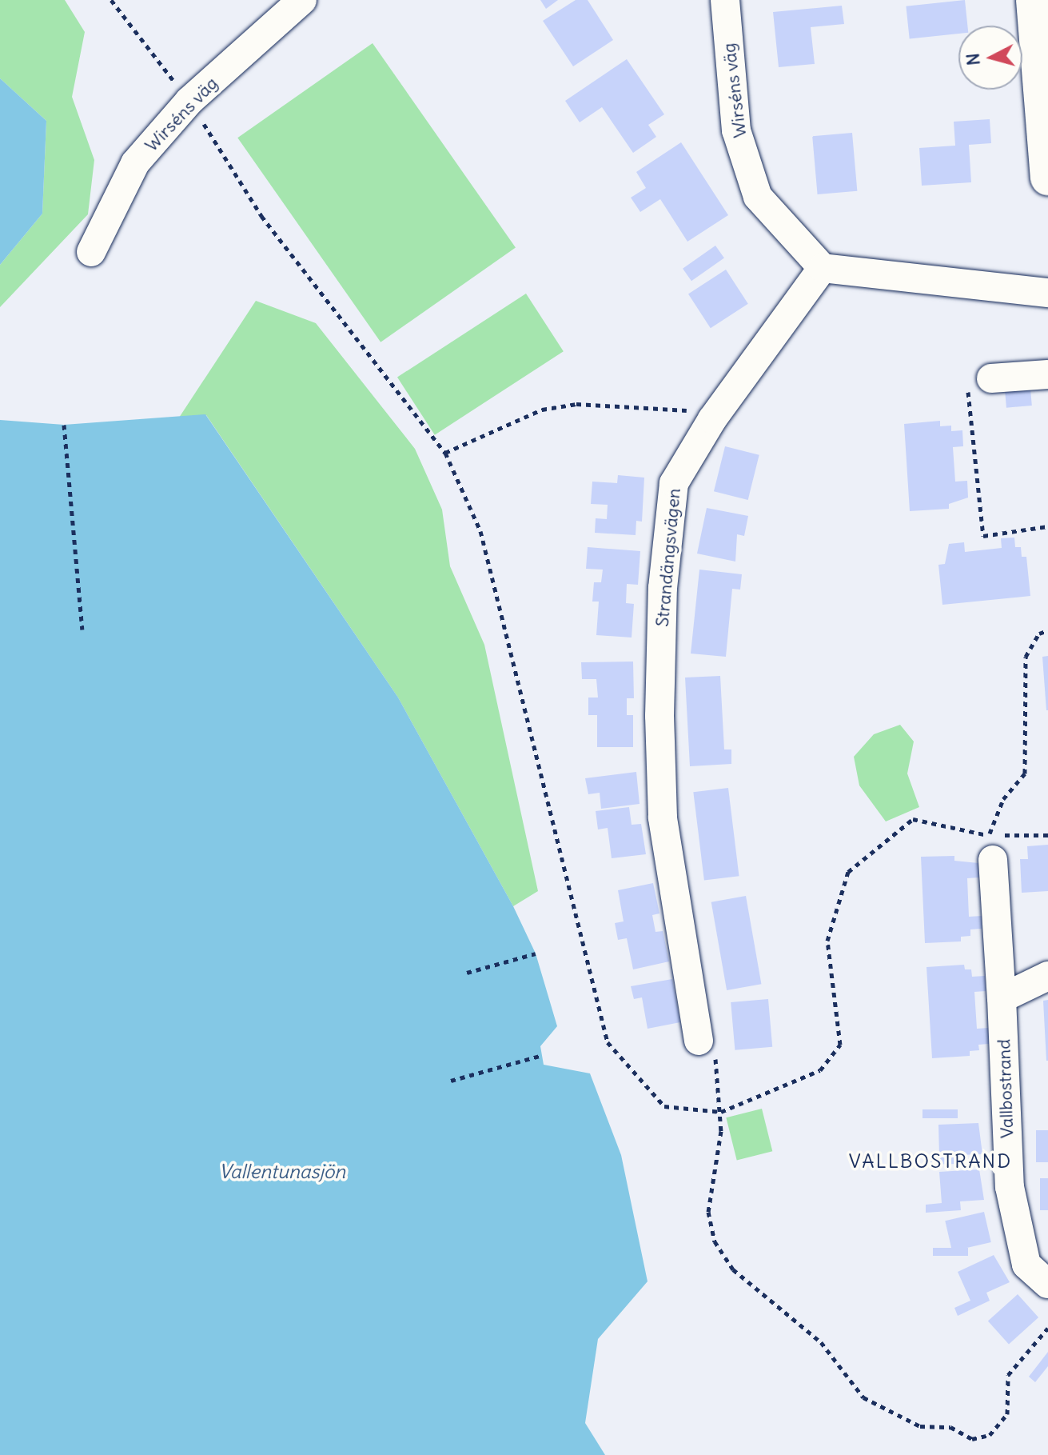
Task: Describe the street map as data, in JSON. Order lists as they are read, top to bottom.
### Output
{
  "streets": {
    "street": ["Wirséns väg", "Strandängsvägen", "Vallbostrand"]
  },
  "crossings": [
    ["Wirséns väg", "Strandängsvägen"]
  ],
  "districts": ["VALLBOSTRAND"],
  "water": ["Vallentunasjön"],
  "north": "left"
}
